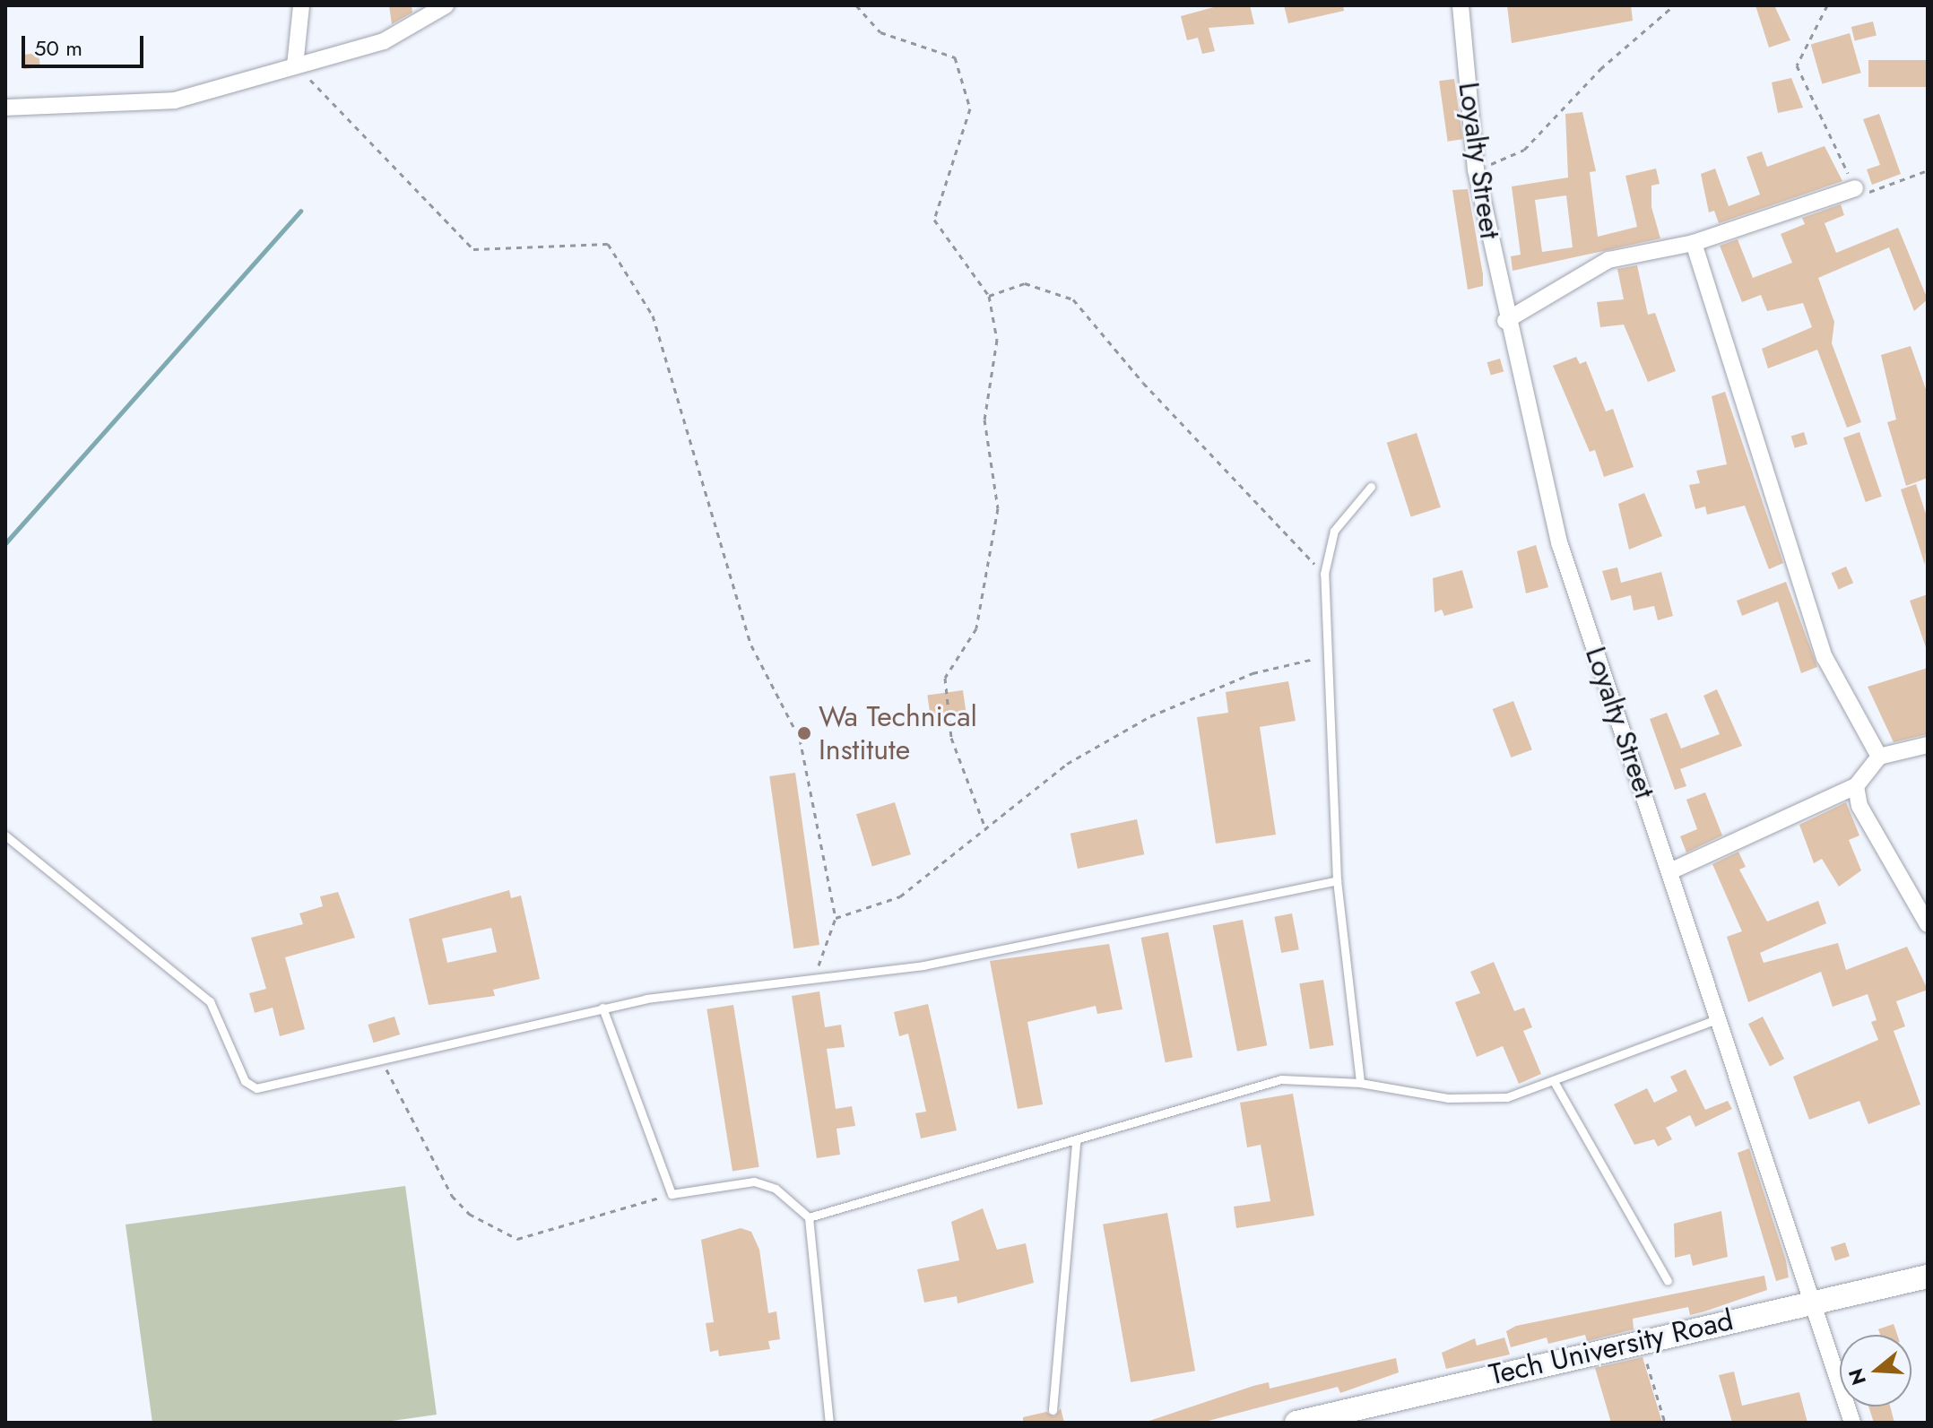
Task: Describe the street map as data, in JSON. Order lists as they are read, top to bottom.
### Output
{
  "streets": {
    "street": ["Loyalty Street", "Tech University Road"]
  },
  "crossings": [
    ["Loyalty Street", "Tech University Road"]
  ],
  "places": ["Wa Technical Institute"],
  "scale_bar": "50 m",
  "north": "left"
}
